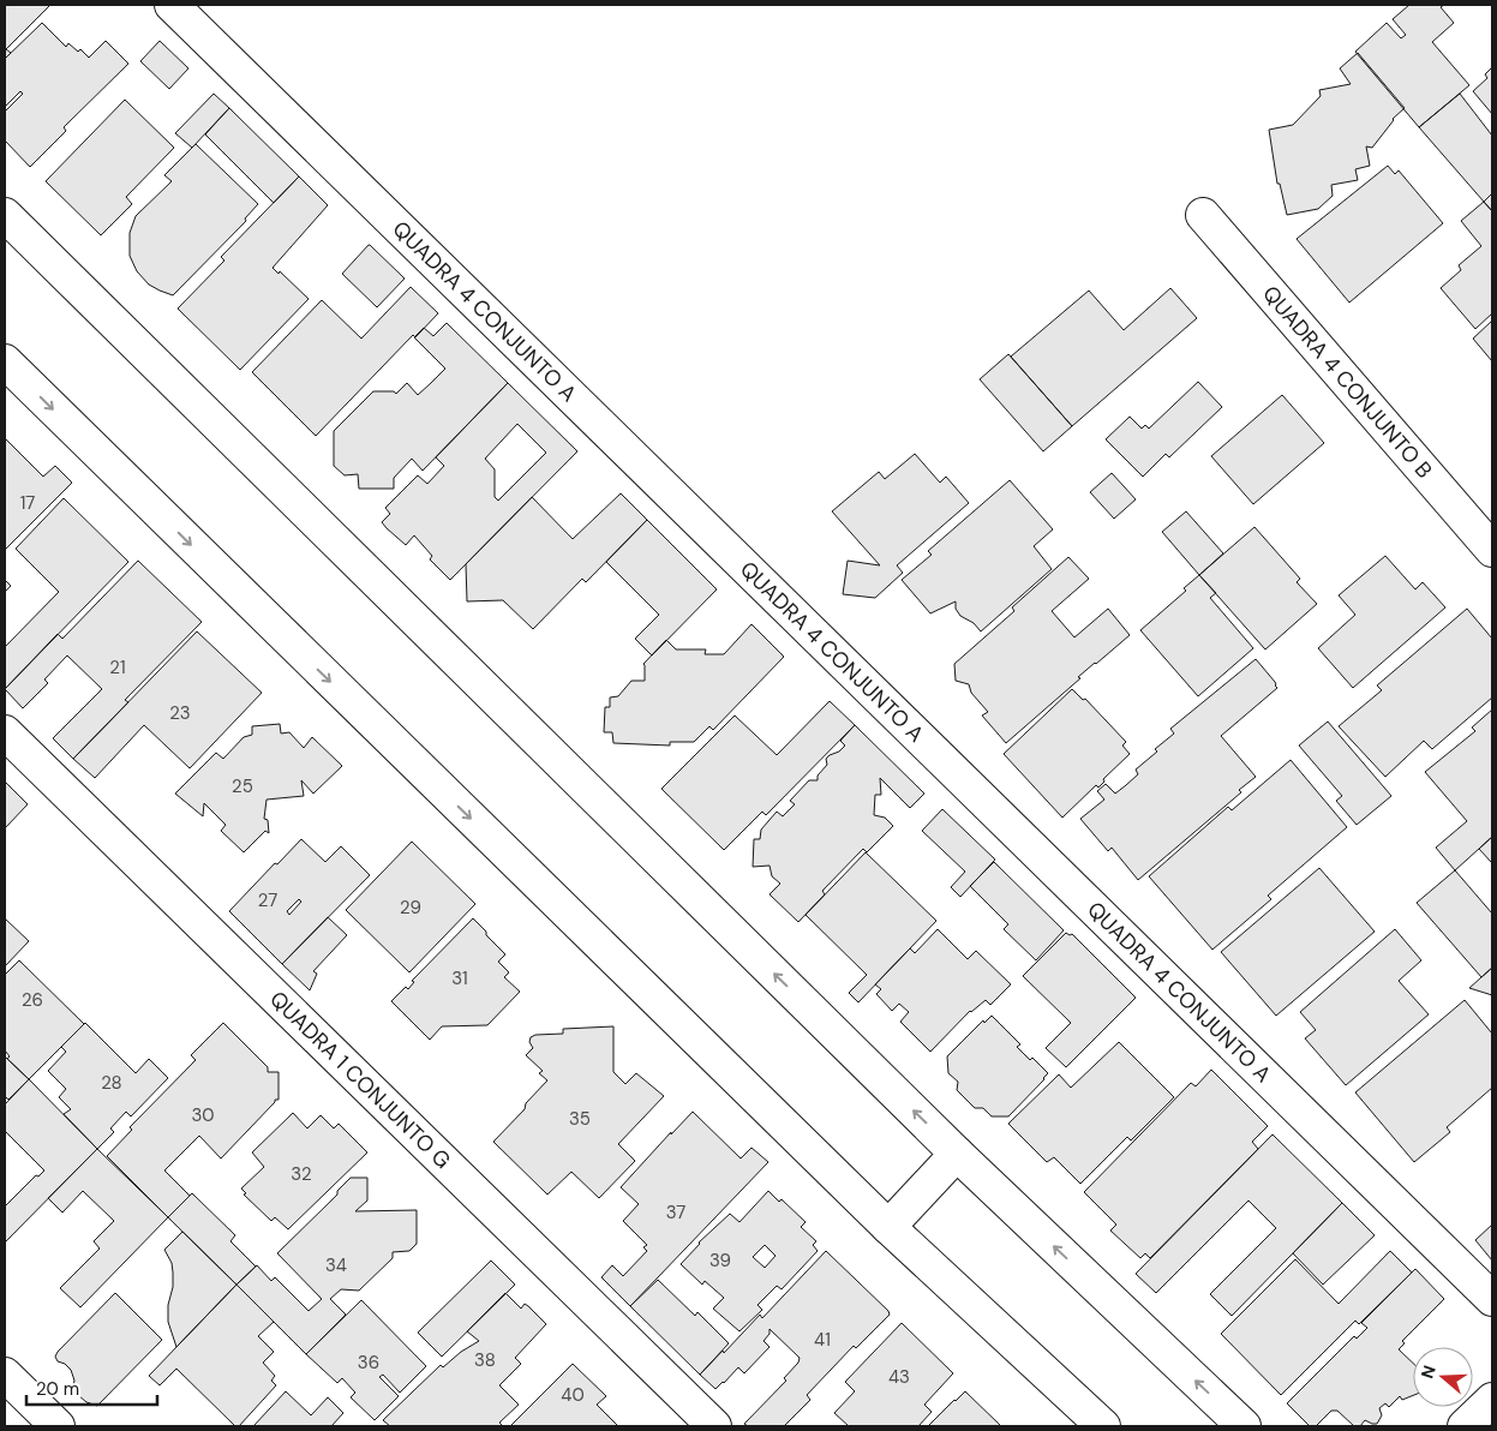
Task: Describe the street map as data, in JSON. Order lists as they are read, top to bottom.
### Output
{
  "streets": {
    "street": ["QUADRA 4 CONJUNTO A", "QUADRA 4 CONJUNTO B", "QUADRA 1 CONJUNTO G"]
  },
  "house_numbers": [
    "17",
    "21",
    "23",
    "25",
    "27",
    "29",
    "31",
    "26",
    "28",
    "30",
    "35",
    "32",
    "37",
    "39",
    "34",
    "41",
    "38",
    "36",
    "43",
    "40"
  ],
  "scale_bar": "20 m",
  "north": "left"
}
